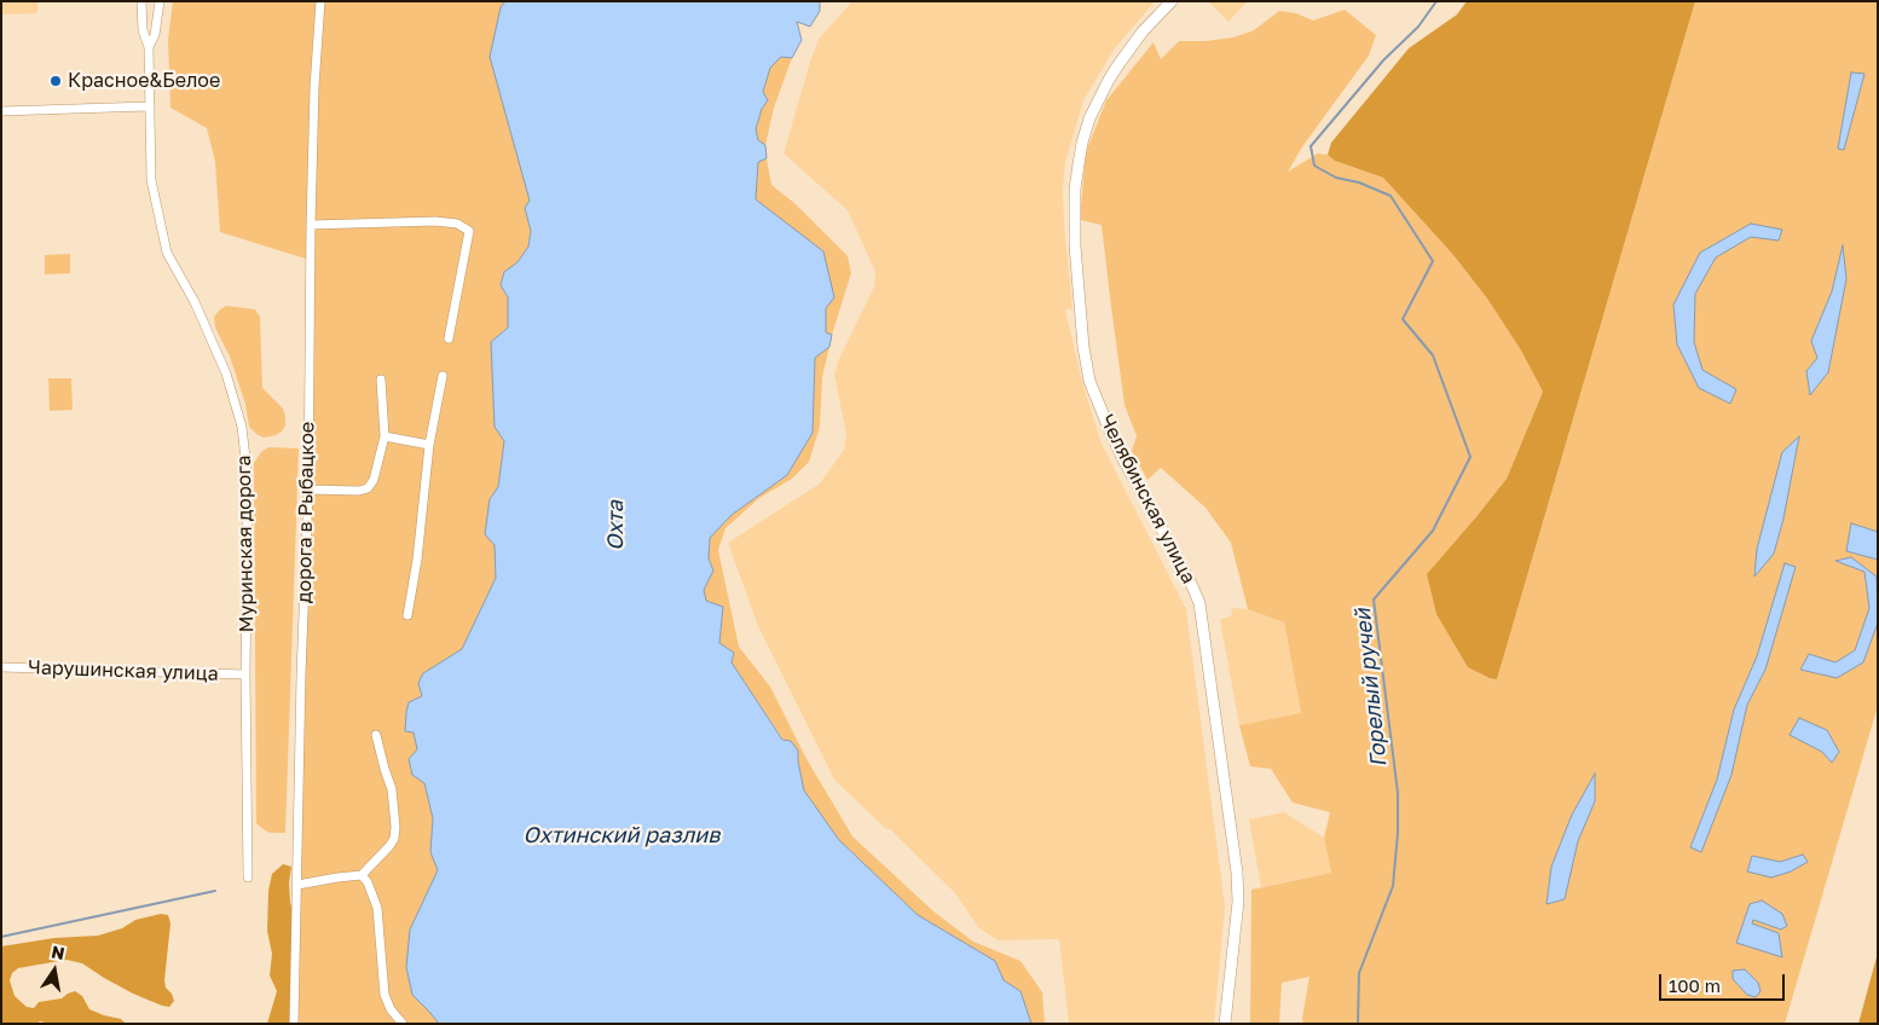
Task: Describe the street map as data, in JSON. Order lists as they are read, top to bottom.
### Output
{
  "streets": {
    "street": [
      "Челябинская улица",
      "дорога в Рыбацкое",
      "Муринская дорога",
      "Чарушинская улица"
    ]
  },
  "crossings": [
    ["Муринская дорога", "Чарушинская улица"]
  ],
  "water": ["Охта", "Горелый ручей", "Охтинский разлив"],
  "places": ["Красное&Белое"],
  "scale_bar": "100 m",
  "north": "top"
}
